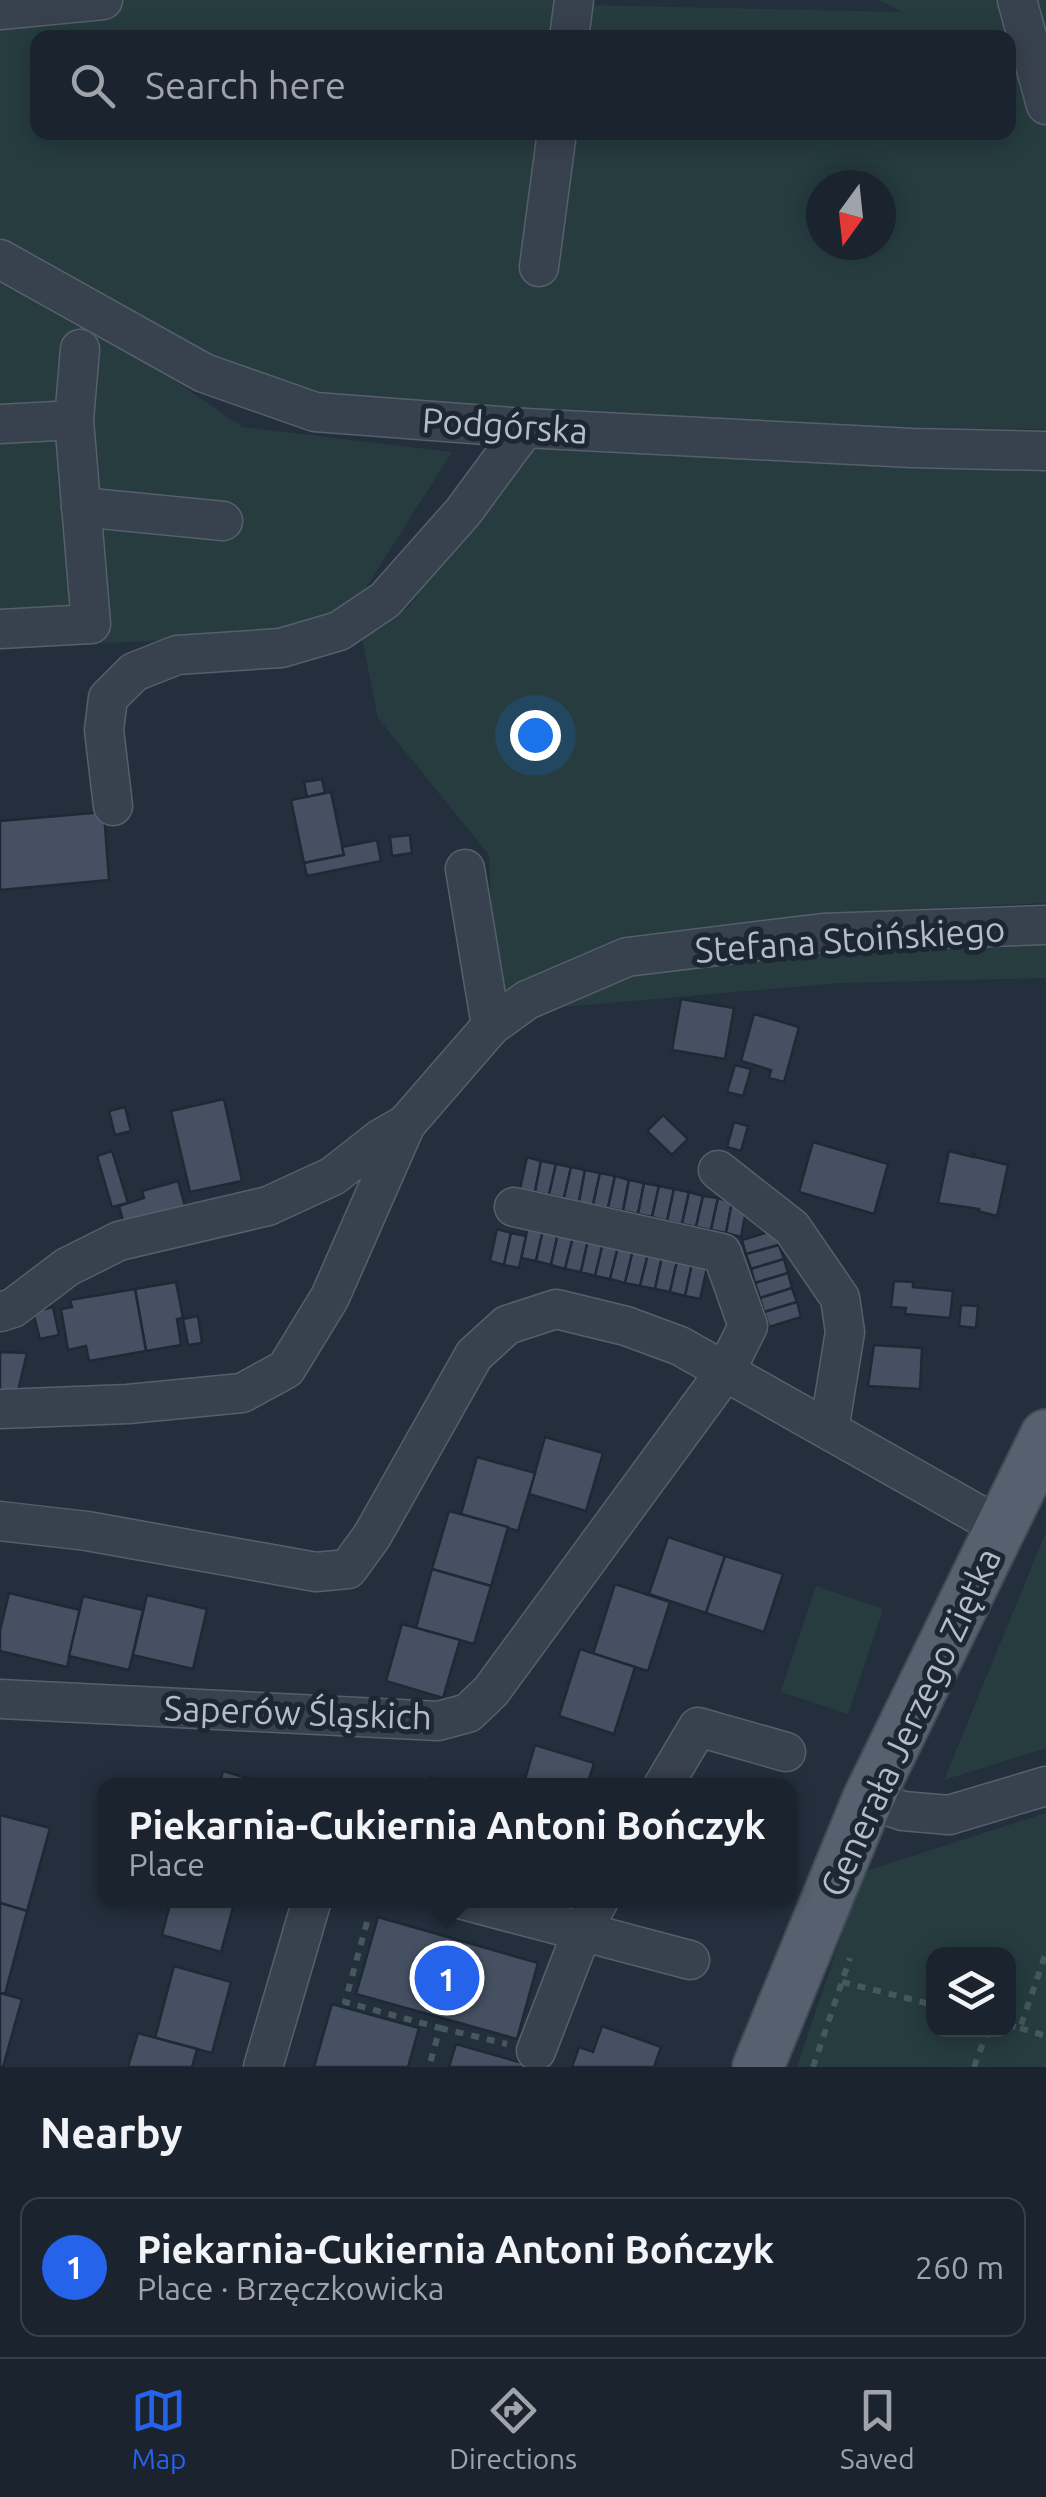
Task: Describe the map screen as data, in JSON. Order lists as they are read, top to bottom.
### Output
{
  "streets": {
    "main road": ["Generała Jerzego Ziętka"],
    "street": ["Podgórska", "Stefana Stoińskiego", "Saperów Śląskich"]
  },
  "north": "bottom",
  "page": {
    "search": "Search here",
    "popup": ["Piekarnia-Cukiernia Antoni Bończyk", "Place"],
    "pins": "1",
    "heading": "Nearby",
    "list": [
      {
        "mark": "1",
        "name": "Piekarnia-Cukiernia Antoni Bończyk",
        "note": "Place · Brzęczkowicka",
        "value": "260 m"
      }
    ],
    "nav": ["Map", "Directions", "Saved"]
  }
}
